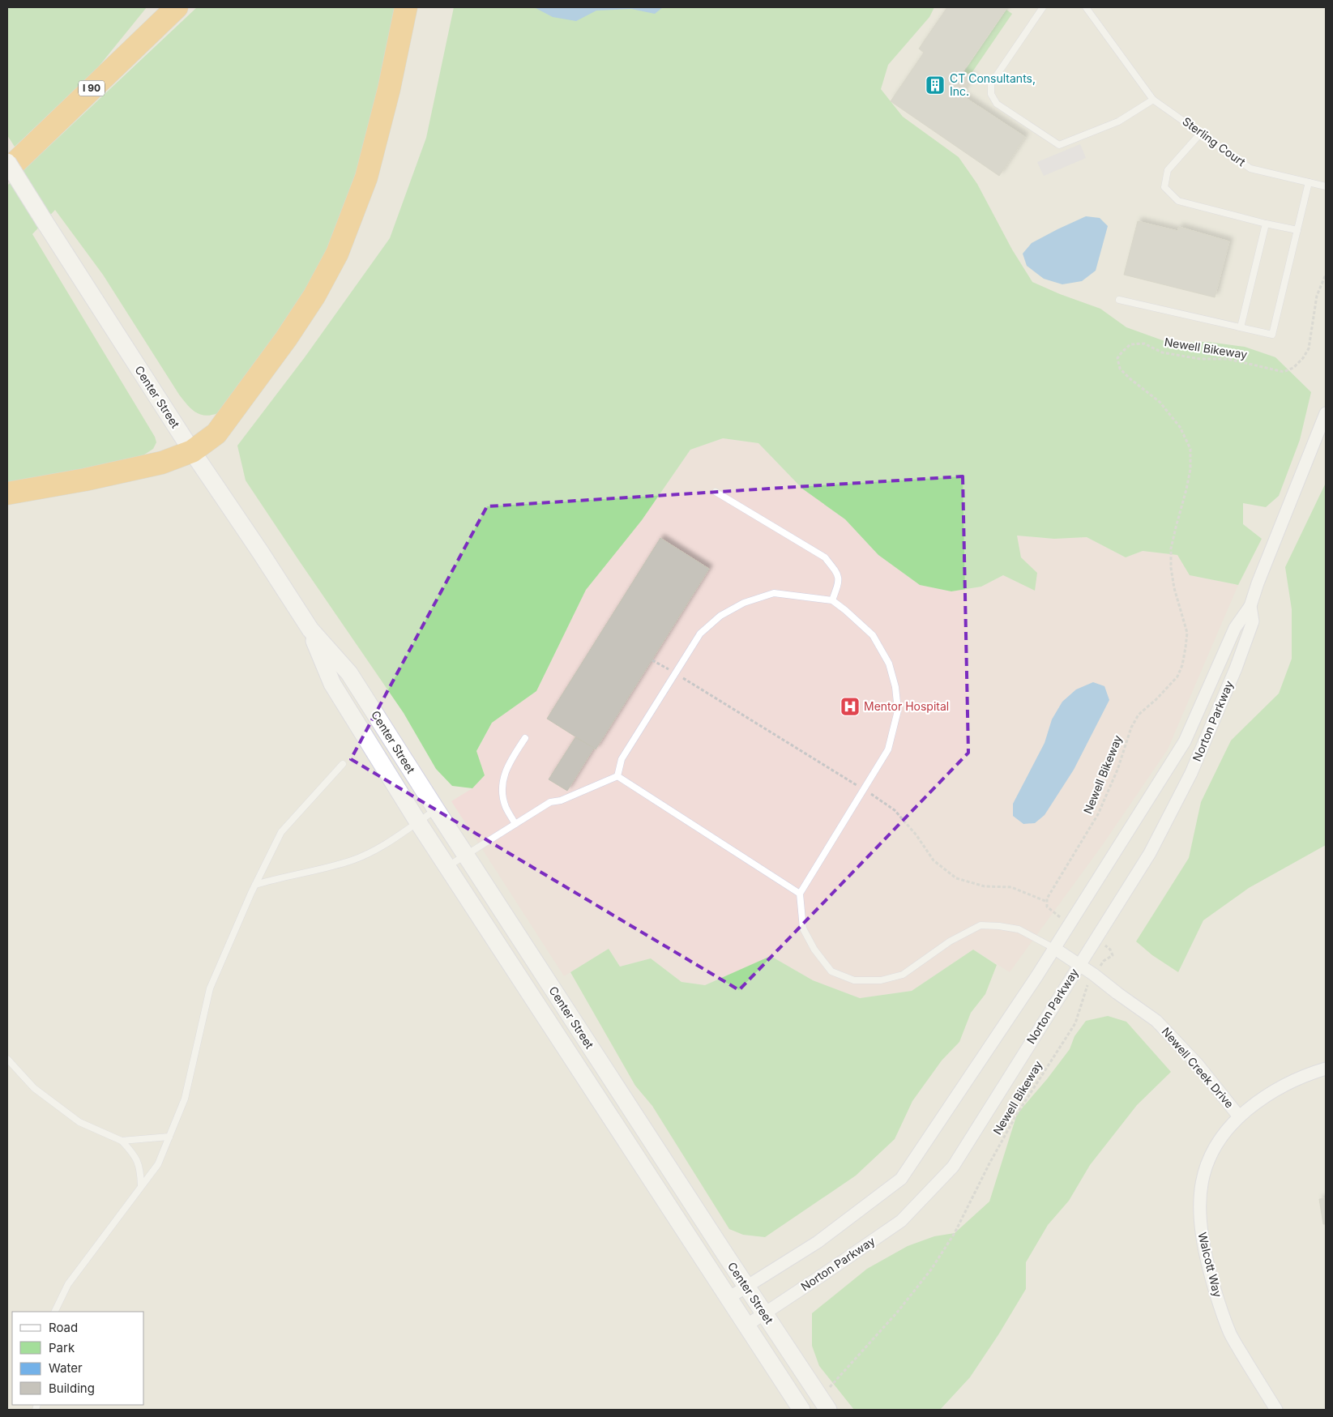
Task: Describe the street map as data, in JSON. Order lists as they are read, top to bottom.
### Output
{
  "streets": {
    "highway": ["I 90"],
    "main road": ["Center Street"],
    "street": ["Norton Parkway", "Newell Creek Drive", "Walcott Way"],
    "lane": ["Sterling Court"],
    "path": ["Newell Bikeway"]
  },
  "crossings": [
    ["Newell Bikeway", "Center Street"],
    ["Newell Bikeway", "Norton Parkway"],
    ["Newell Bikeway", "Newell Creek Drive"],
    ["Center Street", "Norton Parkway"],
    ["Norton Parkway", "Newell Creek Drive"],
    ["Newell Creek Drive", "Walcott Way"]
  ],
  "places": {
    "building": ["CT Consultants, Inc."],
    "hospital": ["Mentor Hospital"]
  },
  "legend": [
    "Road",
    "Park",
    "Water",
    "Building"
  ]
}
